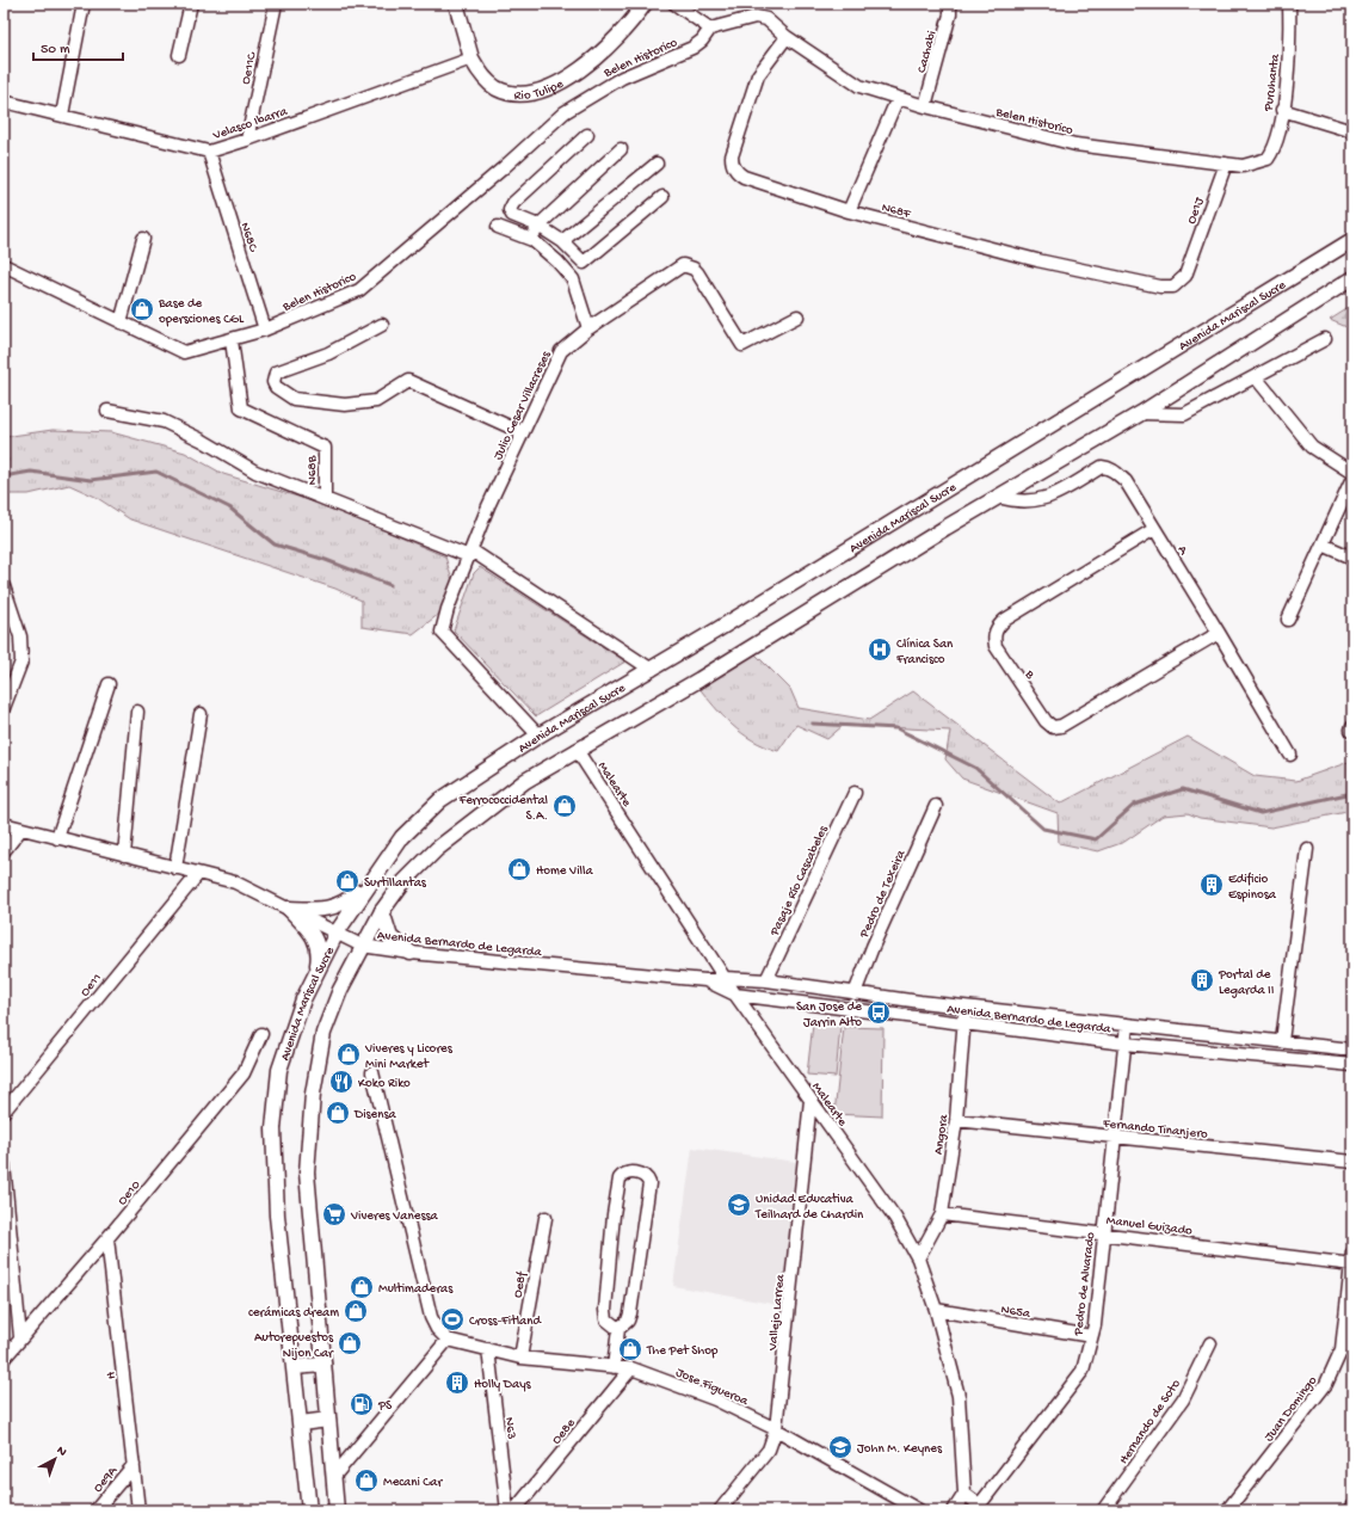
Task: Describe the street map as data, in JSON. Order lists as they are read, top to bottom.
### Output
{
  "streets": {
    "main road": ["Rio Tulipe", "Avenida Mariscal Sucre"],
    "street": [
      "Cachabi",
      "Belen Historico",
      "Oe11C",
      "Puruhanta",
      "Velasco Ibarra",
      "N68F",
      "Oe1J",
      "N68C",
      "Julio Cesar Villacreses",
      "N68B",
      "A",
      "B",
      "Malearte",
      "Pasaje Río Cascabeles",
      "Pedro de Texeira",
      "Avenida Bernardo de Legarda",
      "Oe11",
      "Fernando Tinanjero",
      "Angora",
      "Oe10",
      "Manuel Guizado",
      "Pedro de Alvarado",
      "Oe8f",
      "N65a",
      "Vallejo Larrea",
      "H",
      "Jose Figueroa",
      "Juan Domingo",
      "Hernando de Soto",
      "N63",
      "Oe8e",
      "Oe9A"
    ]
  },
  "crossings": [
    ["Cachabi", "Belen Historico"],
    ["Belen Historico", "Puruhanta"],
    ["Belen Historico", "N68F"],
    ["Belen Historico", "Oe1J"],
    ["Belen Historico", "N68C"],
    ["Belen Historico", "N68B"],
    ["Oe11C", "Velasco Ibarra"],
    ["Rio Tulipe", "Velasco Ibarra"],
    ["Velasco Ibarra", "N68C"],
    ["N68F", "Oe1J"],
    ["Avenida Mariscal Sucre", "Julio Cesar Villacreses"],
    ["Avenida Mariscal Sucre", "N68B"],
    ["Avenida Mariscal Sucre", "A"],
    ["Avenida Mariscal Sucre", "Malearte"],
    ["Avenida Mariscal Sucre", "Avenida Bernardo de Legarda"],
    ["Julio Cesar Villacreses", "N68B"],
    ["A", "B"],
    ["Malearte", "Avenida Bernardo de Legarda"],
    ["Malearte", "Angora"],
    ["Malearte", "N65a"],
    ["Malearte", "Vallejo Larrea"],
    ["Pasaje Río Cascabeles", "Avenida Bernardo de Legarda"],
    ["Pedro de Texeira", "Avenida Bernardo de Legarda"],
    ["Avenida Bernardo de Legarda", "Oe11"],
    ["Avenida Bernardo de Legarda", "Angora"],
    ["Avenida Bernardo de Legarda", "Pedro de Alvarado"],
    ["Fernando Tinanjero", "Angora"],
    ["Fernando Tinanjero", "Pedro de Alvarado"],
    ["Angora", "Manuel Guizado"],
    ["Oe10", "H"],
    ["Manuel Guizado", "Pedro de Alvarado"],
    ["Manuel Guizado", "Juan Domingo"],
    ["Pedro de Alvarado", "N65a"],
    ["Oe8f", "Jose Figueroa"],
    ["Vallejo Larrea", "Jose Figueroa"],
    ["H", "Oe9A"],
    ["Jose Figueroa", "N63"],
    ["Jose Figueroa", "Oe8e"]
  ],
  "places": {
    "shop": [
      "Base de opersciones CGL",
      "Ferrococcidental S.A.",
      "Home Villa",
      "Surtillantas",
      "Viveres y Licores Mini Market",
      "Disensa",
      "Multimaderas",
      "cerámicas dream",
      "Autorepuestos Nijon Car",
      "The Pet Shop",
      "Mecani Car"
    ],
    "hospital": ["Clínica San Francisco"],
    "building": ["Edificio Espinosa", "Portal de Legarda II", "Holly Days"],
    "bus stop": ["San Jose de Jarrin Alto"],
    "restaurant": ["Koko Riko"],
    "school or university": ["Unidad Educativa Teilhard de Chardin", "John M. Keynes"],
    "supermarket": ["Viveres Vanessa"],
    "sports": ["Cross-Fitland"],
    "fuel station": ["PS"]
  },
  "scale_bar": "50 m",
  "north": "top right"
}
